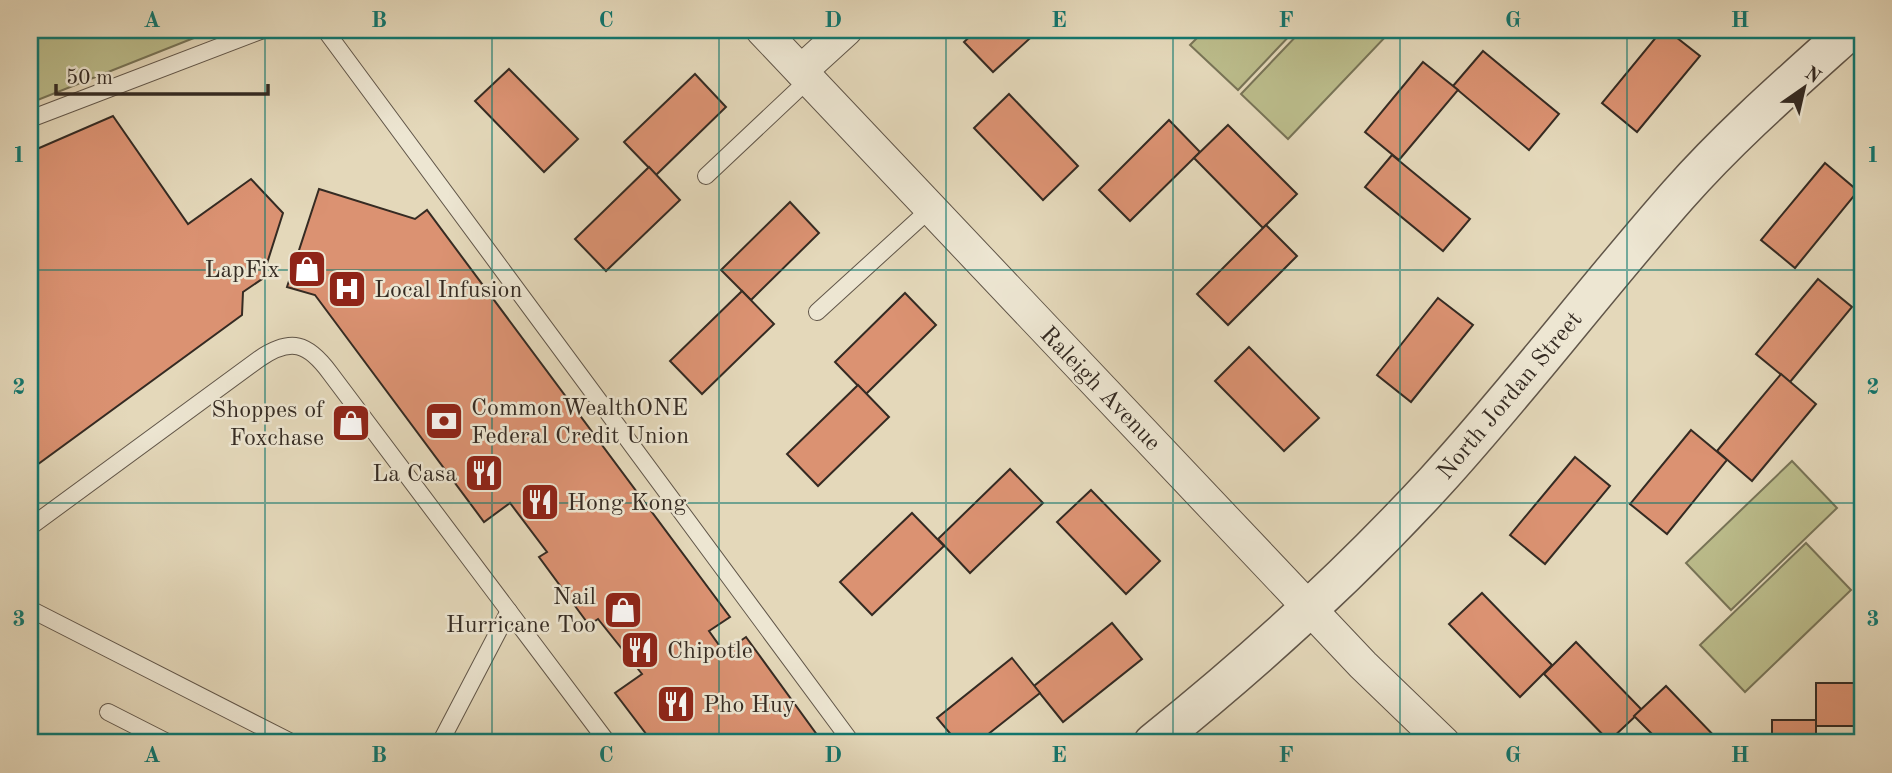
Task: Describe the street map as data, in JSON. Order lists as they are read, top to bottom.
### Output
{
  "streets": {
    "street": ["Raleigh Avenue", "North Jordan Street"]
  },
  "crossings": [
    ["Raleigh Avenue", "North Jordan Street"]
  ],
  "places": {
    "shop": ["LapFix", "Shoppes of Foxchase", "Nail Hurricane Too"],
    "hospital": ["Local Infusion"],
    "bank": ["CommonWealthONE Federal Credit Union"],
    "restaurant": [
      "La Casa",
      "Hong Kong",
      "Chipotle",
      "Pho Huy"
    ]
  },
  "scale_bar": "50 m",
  "north": "top right",
  "grid": {
    "columns": [
      "A",
      "B",
      "C",
      "D",
      "E",
      "F",
      "G",
      "H"
    ],
    "rows": ["1", "2", "3"]
  }
}
